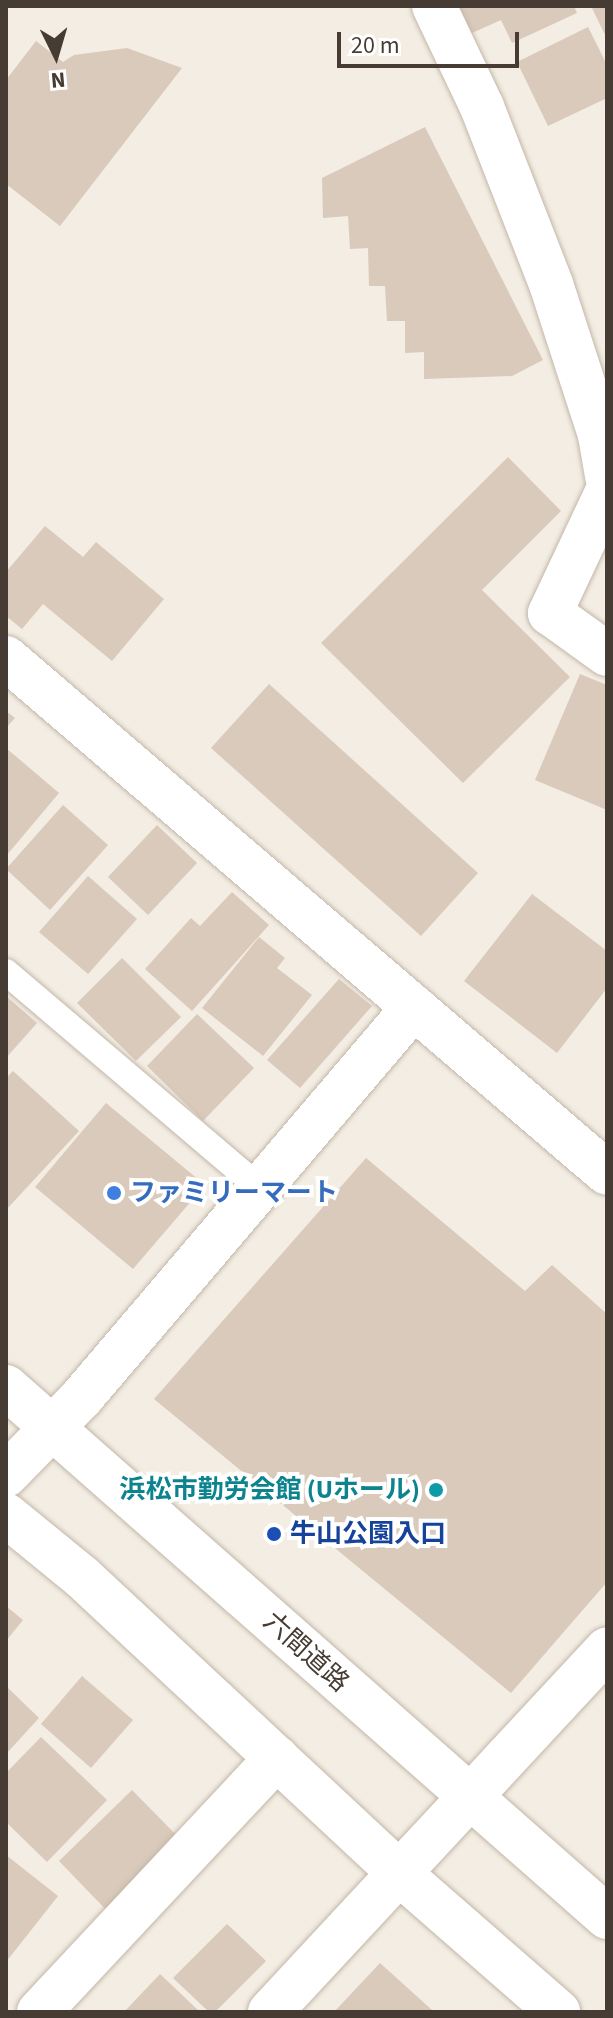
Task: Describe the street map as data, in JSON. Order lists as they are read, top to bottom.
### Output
{
  "streets": {
    "street": ["六間道路"]
  },
  "places": ["ファミリーマート", "浜松市勤労会館 (Uホール)", "牛山公園入口"],
  "scale_bar": "20 m",
  "north": "bottom"
}
